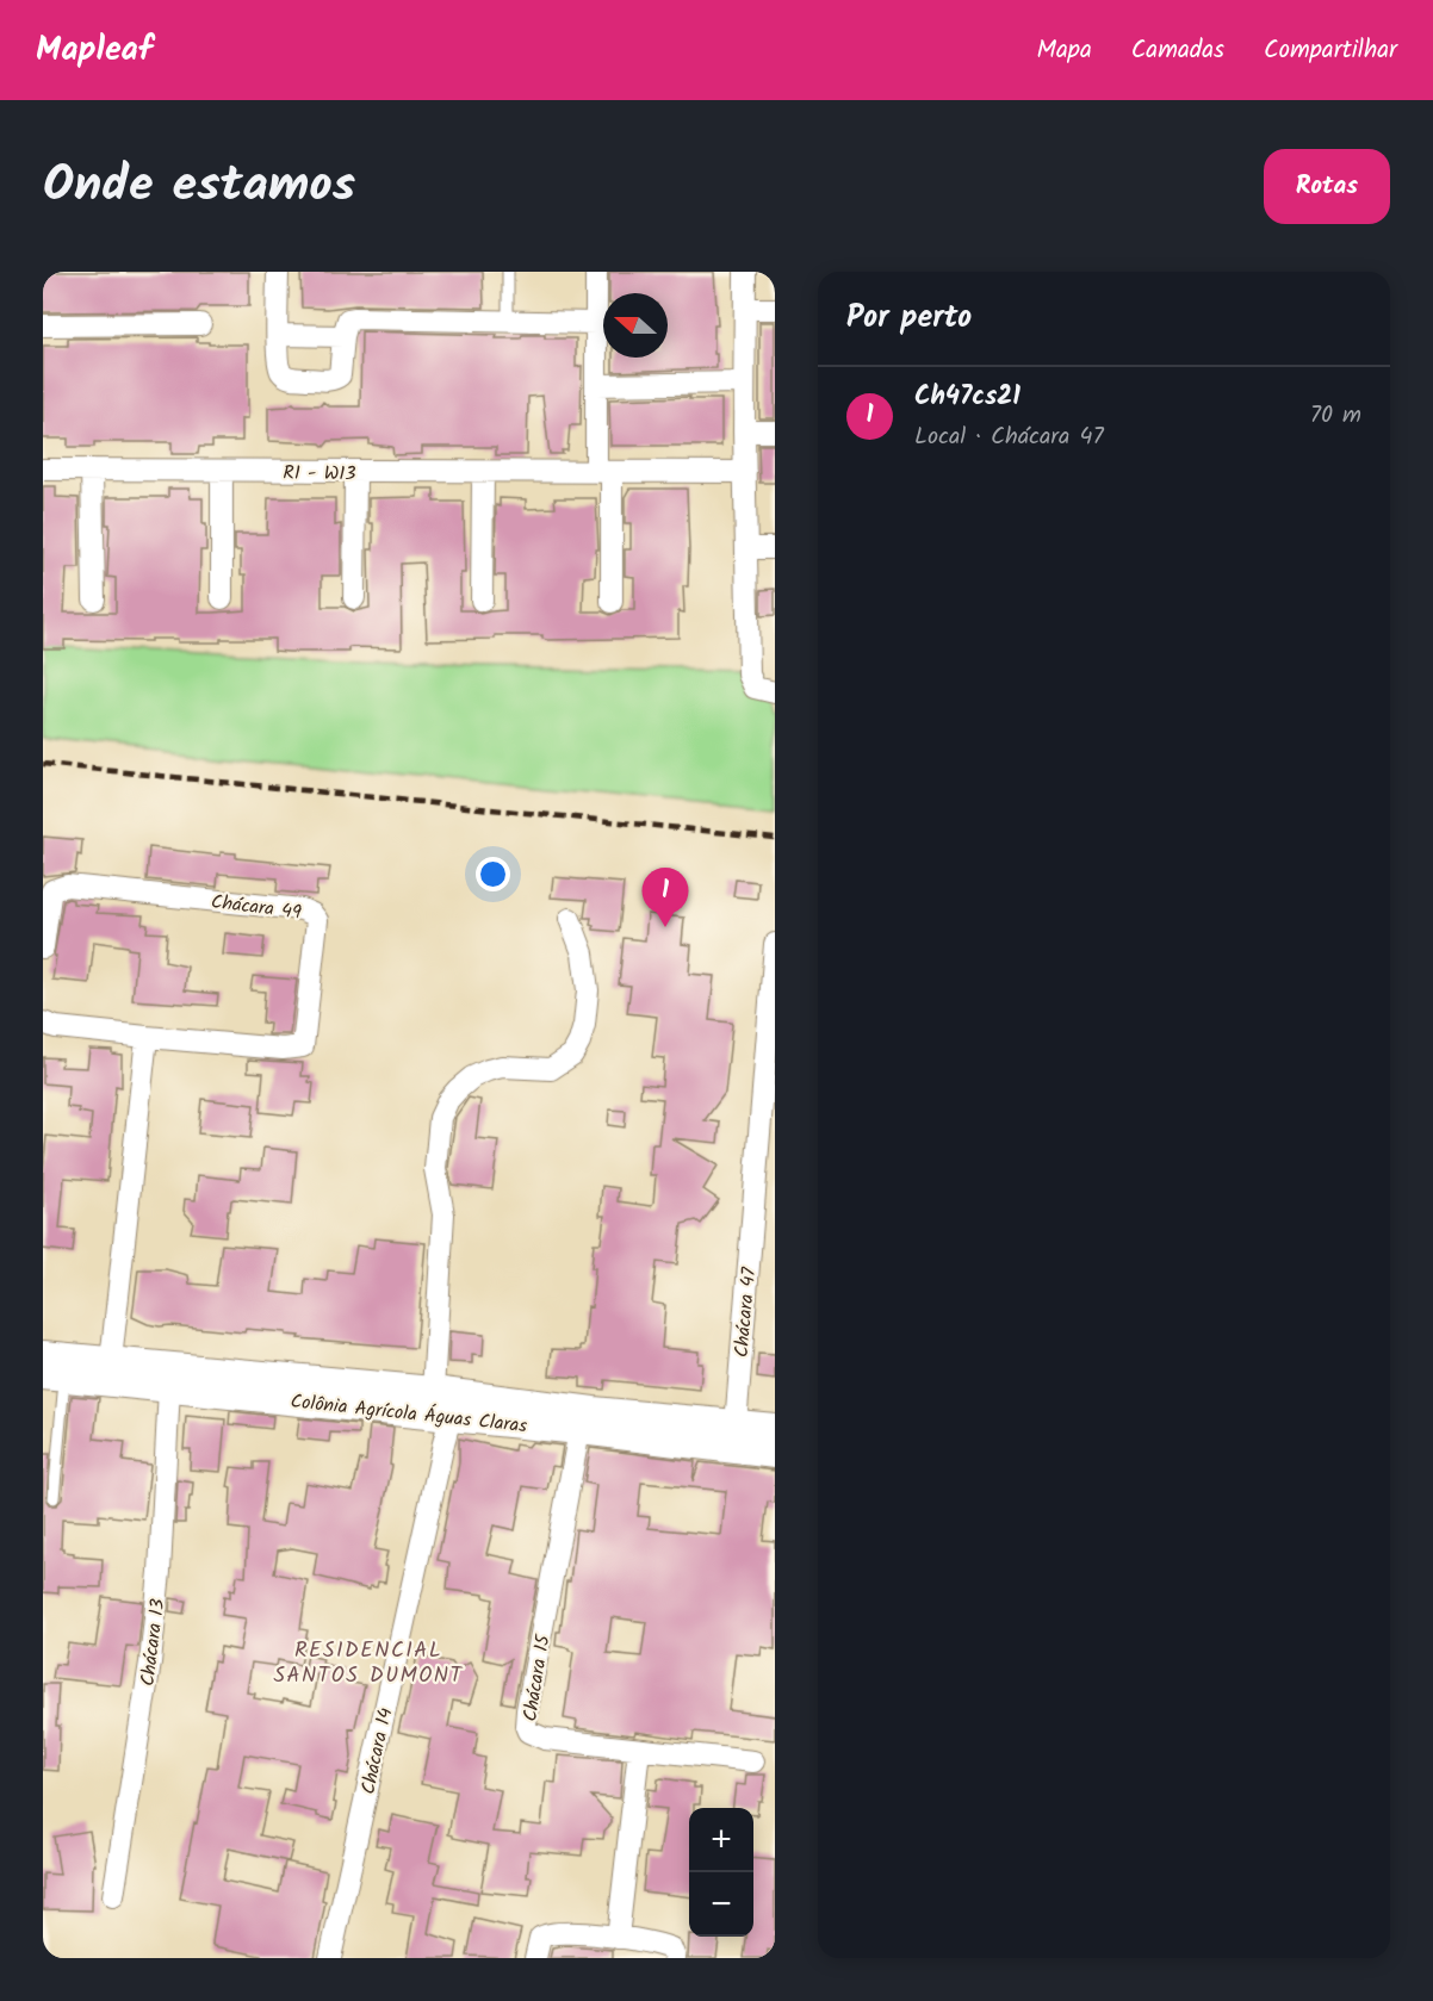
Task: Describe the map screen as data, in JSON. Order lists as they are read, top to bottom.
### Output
{
  "streets": {
    "main road": ["Colônia Agrícola Águas Claras"],
    "street": [
      "R1 - W13",
      "Chácara 49",
      "Chácara 47",
      "Chácara 13",
      "Chácara 15",
      "Chácara 14"
    ]
  },
  "crossings": [
    ["Chácara 47", "Colônia Agrícola Águas Claras"],
    ["Colônia Agrícola Águas Claras", "Chácara 13"],
    ["Colônia Agrícola Águas Claras", "Chácara 15"],
    ["Colônia Agrícola Águas Claras", "Chácara 14"]
  ],
  "districts": ["RESIDENCIAL SANTOS DUMONT"],
  "north": "left",
  "page": {
    "header": "Mapleaf",
    "nav": ["Mapa", "Camadas", "Compartilhar"],
    "title": "Onde estamos",
    "buttons": "Rotas",
    "heading": "Por perto",
    "list": [
      {
        "mark": "1",
        "name": "Ch47cs21",
        "note": "Local · Chácara 47",
        "value": "70 m"
      }
    ],
    "pins": "1",
    "map_buttons": ["+", "−"]
  }
}
